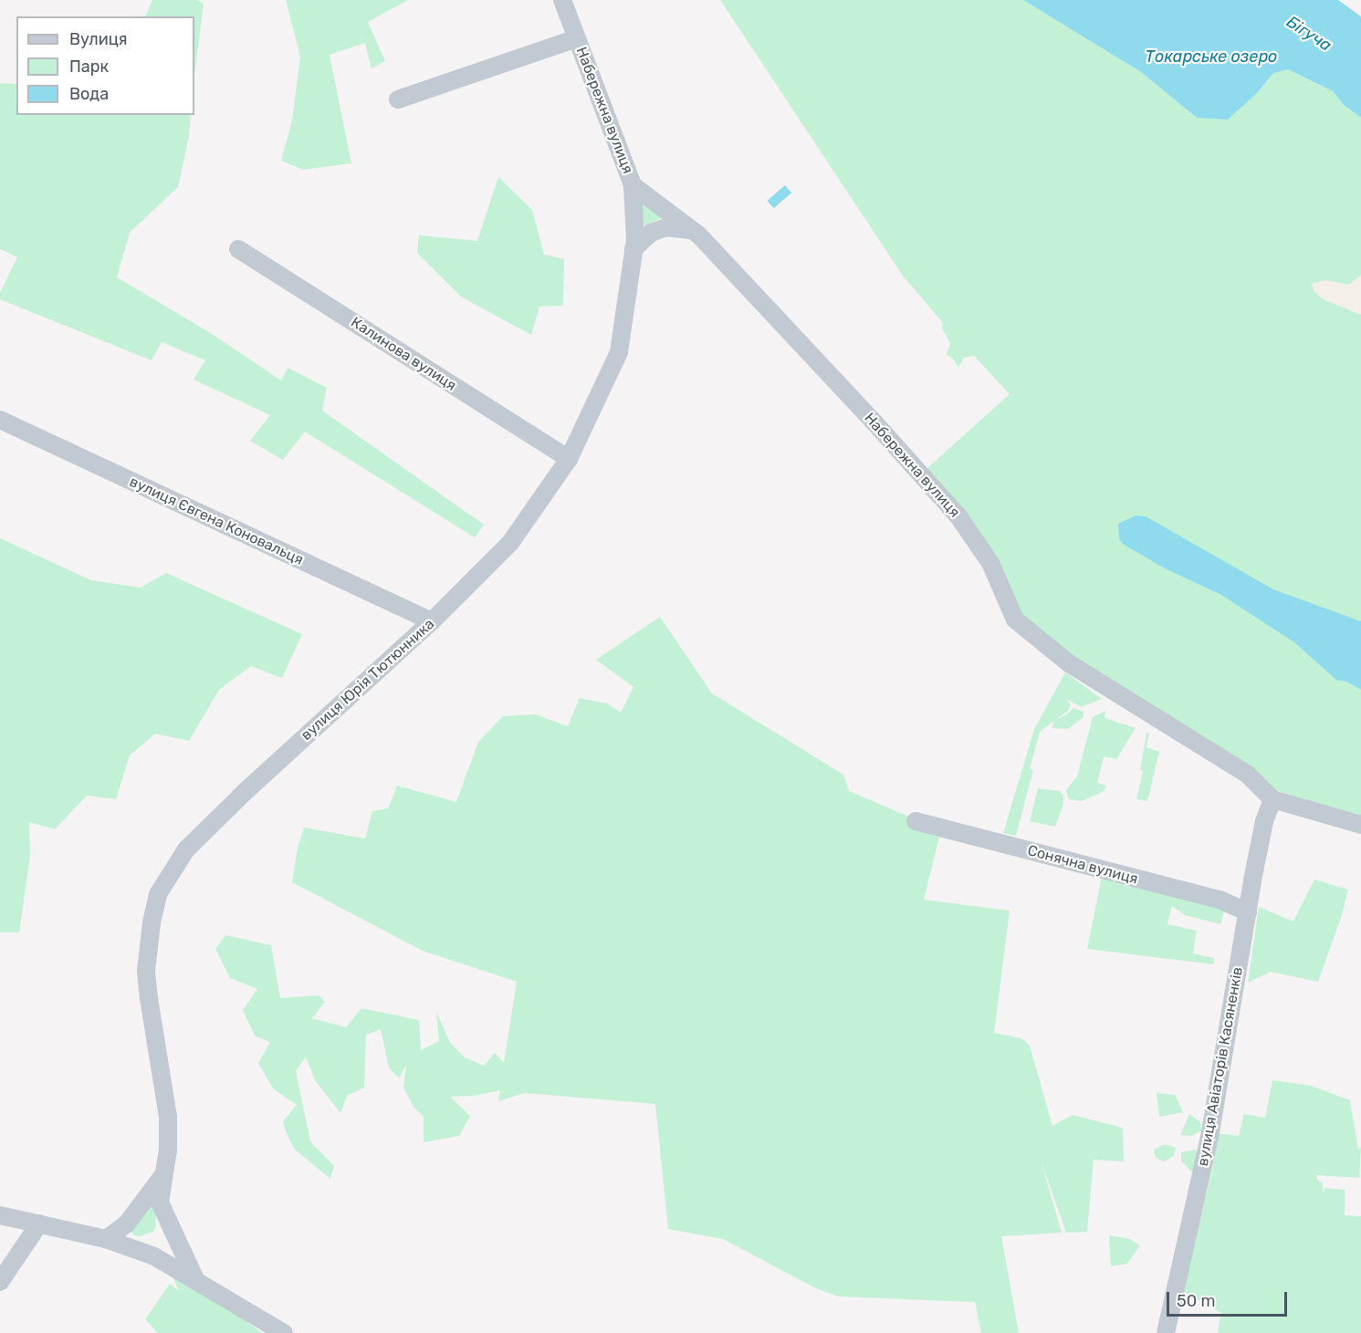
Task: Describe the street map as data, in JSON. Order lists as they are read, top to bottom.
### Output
{
  "streets": {
    "street": [
      "Набережна вулиця",
      "Калинова вулиця",
      "вулиця Євгена Коновальця",
      "вулиця Юрія Тютюнника",
      "Сонячна вулиця",
      "вулиця Авіаторів Касяненків"
    ]
  },
  "crossings": [
    ["Набережна вулиця", "вулиця Юрія Тютюнника"],
    ["Набережна вулиця", "вулиця Авіаторів Касяненків"],
    ["Калинова вулиця", "вулиця Юрія Тютюнника"],
    ["вулиця Євгена Коновальця", "вулиця Юрія Тютюнника"],
    ["Сонячна вулиця", "вулиця Авіаторів Касяненків"]
  ],
  "water": ["Бігуча", "Токарське озеро"],
  "legend": ["Вулиця", "Парк", "Вода"],
  "scale_bar": "50 m"
}
